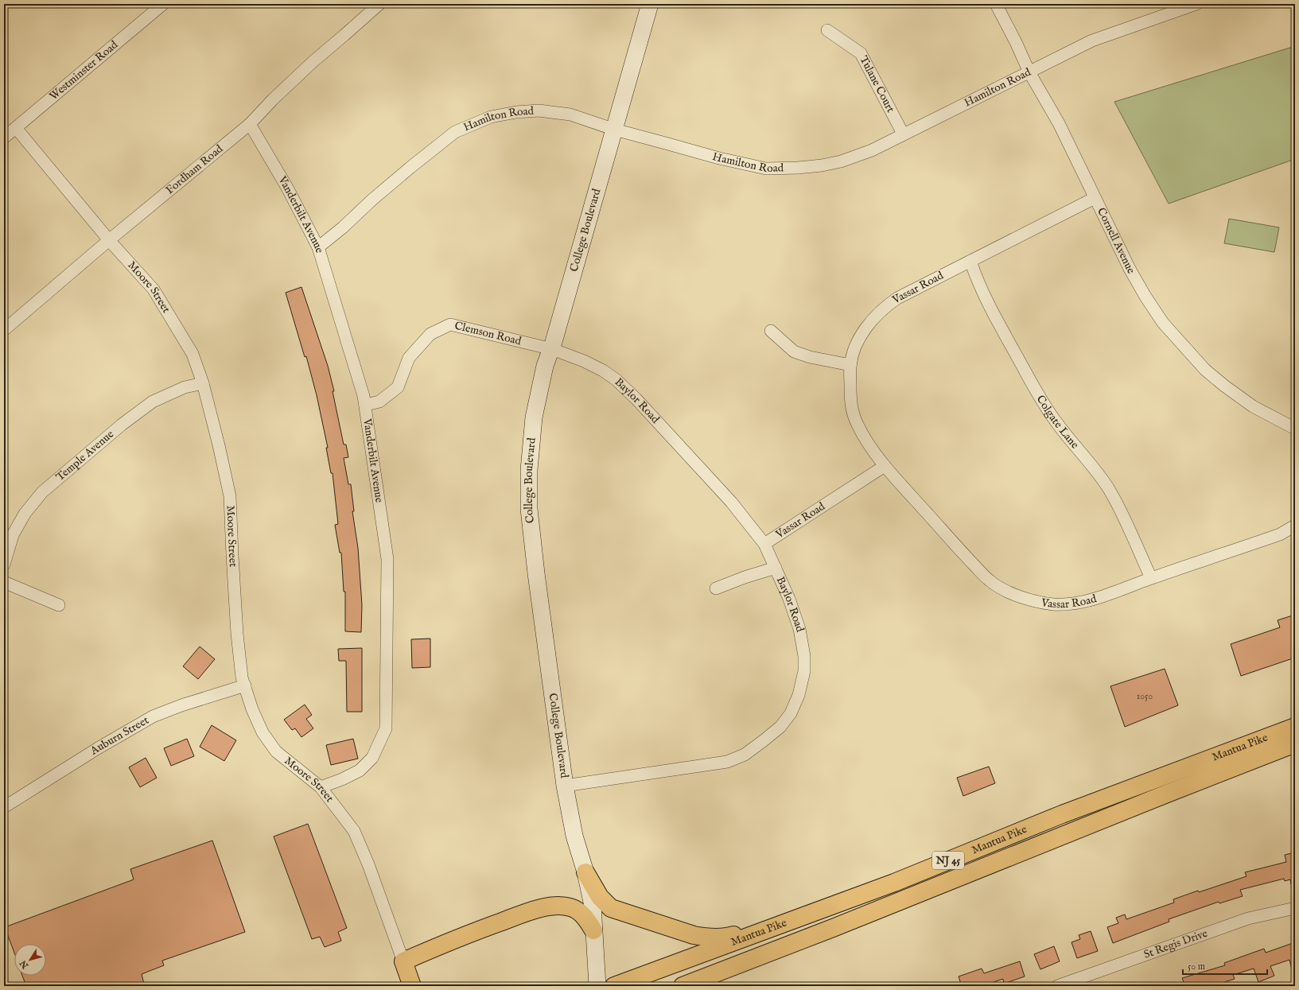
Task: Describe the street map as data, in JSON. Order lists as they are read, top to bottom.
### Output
{
  "streets": {
    "main road": ["Mantua Pike", "NJ 45"],
    "street": [
      "Westminster Road",
      "Tulane Court",
      "Hamilton Road",
      "Fordham Road",
      "Vanderbilt Avenue",
      "College Boulevard",
      "Cornell Avenue",
      "Moore Street",
      "Vassar Road",
      "Clemson Road",
      "Baylor Road",
      "Colgate Lane",
      "Temple Avenue",
      "Auburn Street",
      "St Regis Drive"
    ]
  },
  "crossings": [
    ["Westminster Road", "Moore Street"],
    ["Tulane Court", "Hamilton Road"],
    ["Hamilton Road", "Vanderbilt Avenue"],
    ["Hamilton Road", "College Boulevard"],
    ["Hamilton Road", "Cornell Avenue"],
    ["Fordham Road", "Vanderbilt Avenue"],
    ["Fordham Road", "Moore Street"],
    ["Vanderbilt Avenue", "Moore Street"],
    ["Vanderbilt Avenue", "Clemson Road"],
    ["College Boulevard", "Clemson Road"],
    ["College Boulevard", "Baylor Road"],
    ["Cornell Avenue", "Vassar Road"],
    ["Moore Street", "Temple Avenue"],
    ["Moore Street", "Auburn Street"],
    ["Vassar Road", "Baylor Road"],
    ["Vassar Road", "Colgate Lane"],
    ["Clemson Road", "Baylor Road"]
  ],
  "house_numbers": ["1050"],
  "scale_bar": "50 m",
  "north": "bottom left"
}
